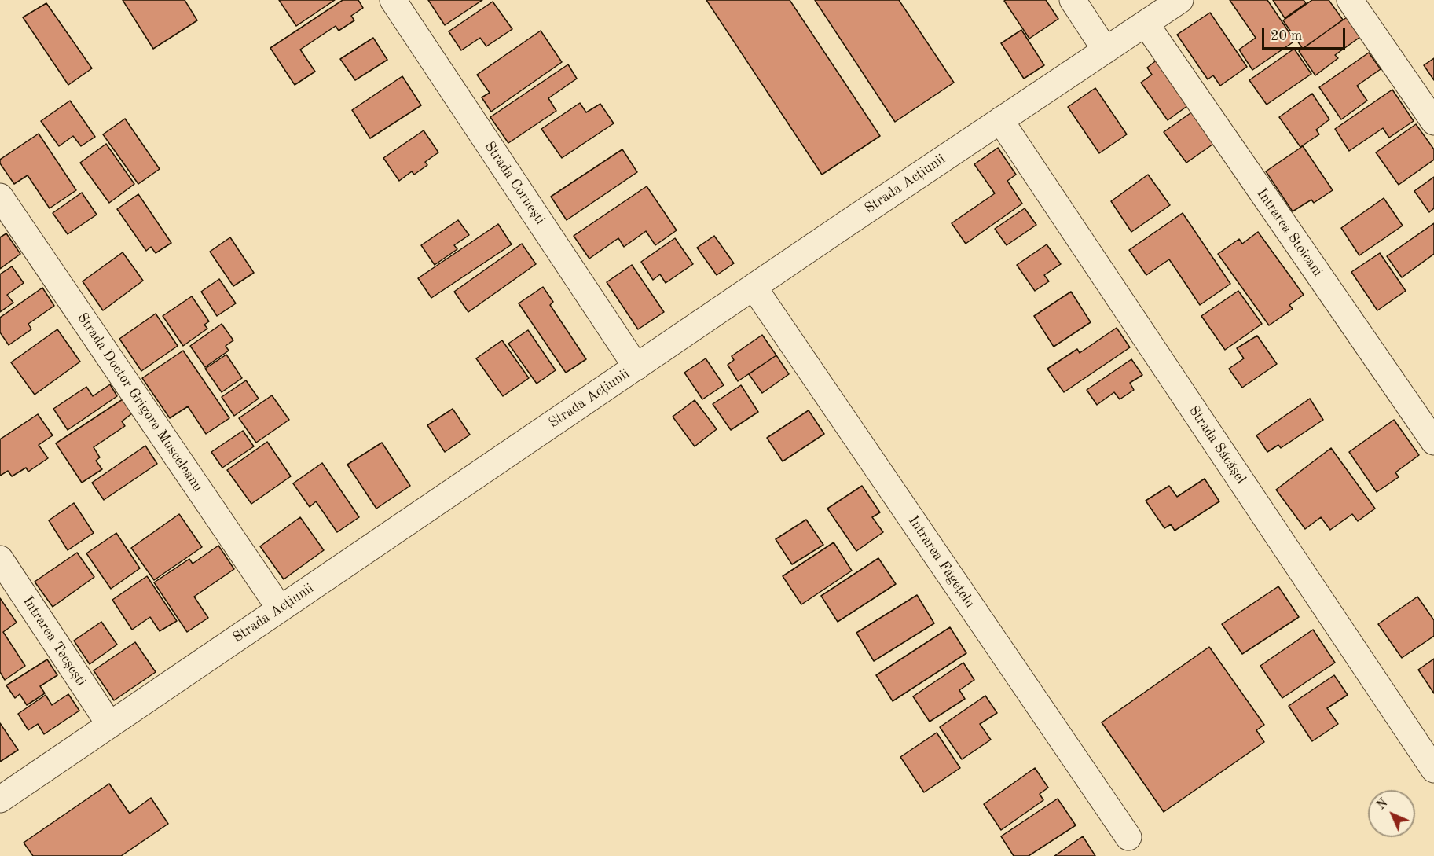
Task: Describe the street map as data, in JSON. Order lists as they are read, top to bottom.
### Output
{
  "streets": {
    "street": [
      "Strada Cornești",
      "Strada Acțiunii",
      "Intrarea Stoicani",
      "Strada Doctor Grigore Musceleanu",
      "Strada Săcășel",
      "Intrarea Făgețelu",
      "Intrarea Tecșești"
    ]
  },
  "crossings": [
    ["Strada Cornești", "Strada Acțiunii"],
    ["Strada Acțiunii", "Intrarea Stoicani"],
    ["Strada Acțiunii", "Strada Doctor Grigore Musceleanu"],
    ["Strada Acțiunii", "Strada Săcășel"],
    ["Strada Acțiunii", "Intrarea Făgețelu"],
    ["Strada Acțiunii", "Intrarea Tecșești"]
  ],
  "scale_bar": "20 m",
  "north": "top left"
}
